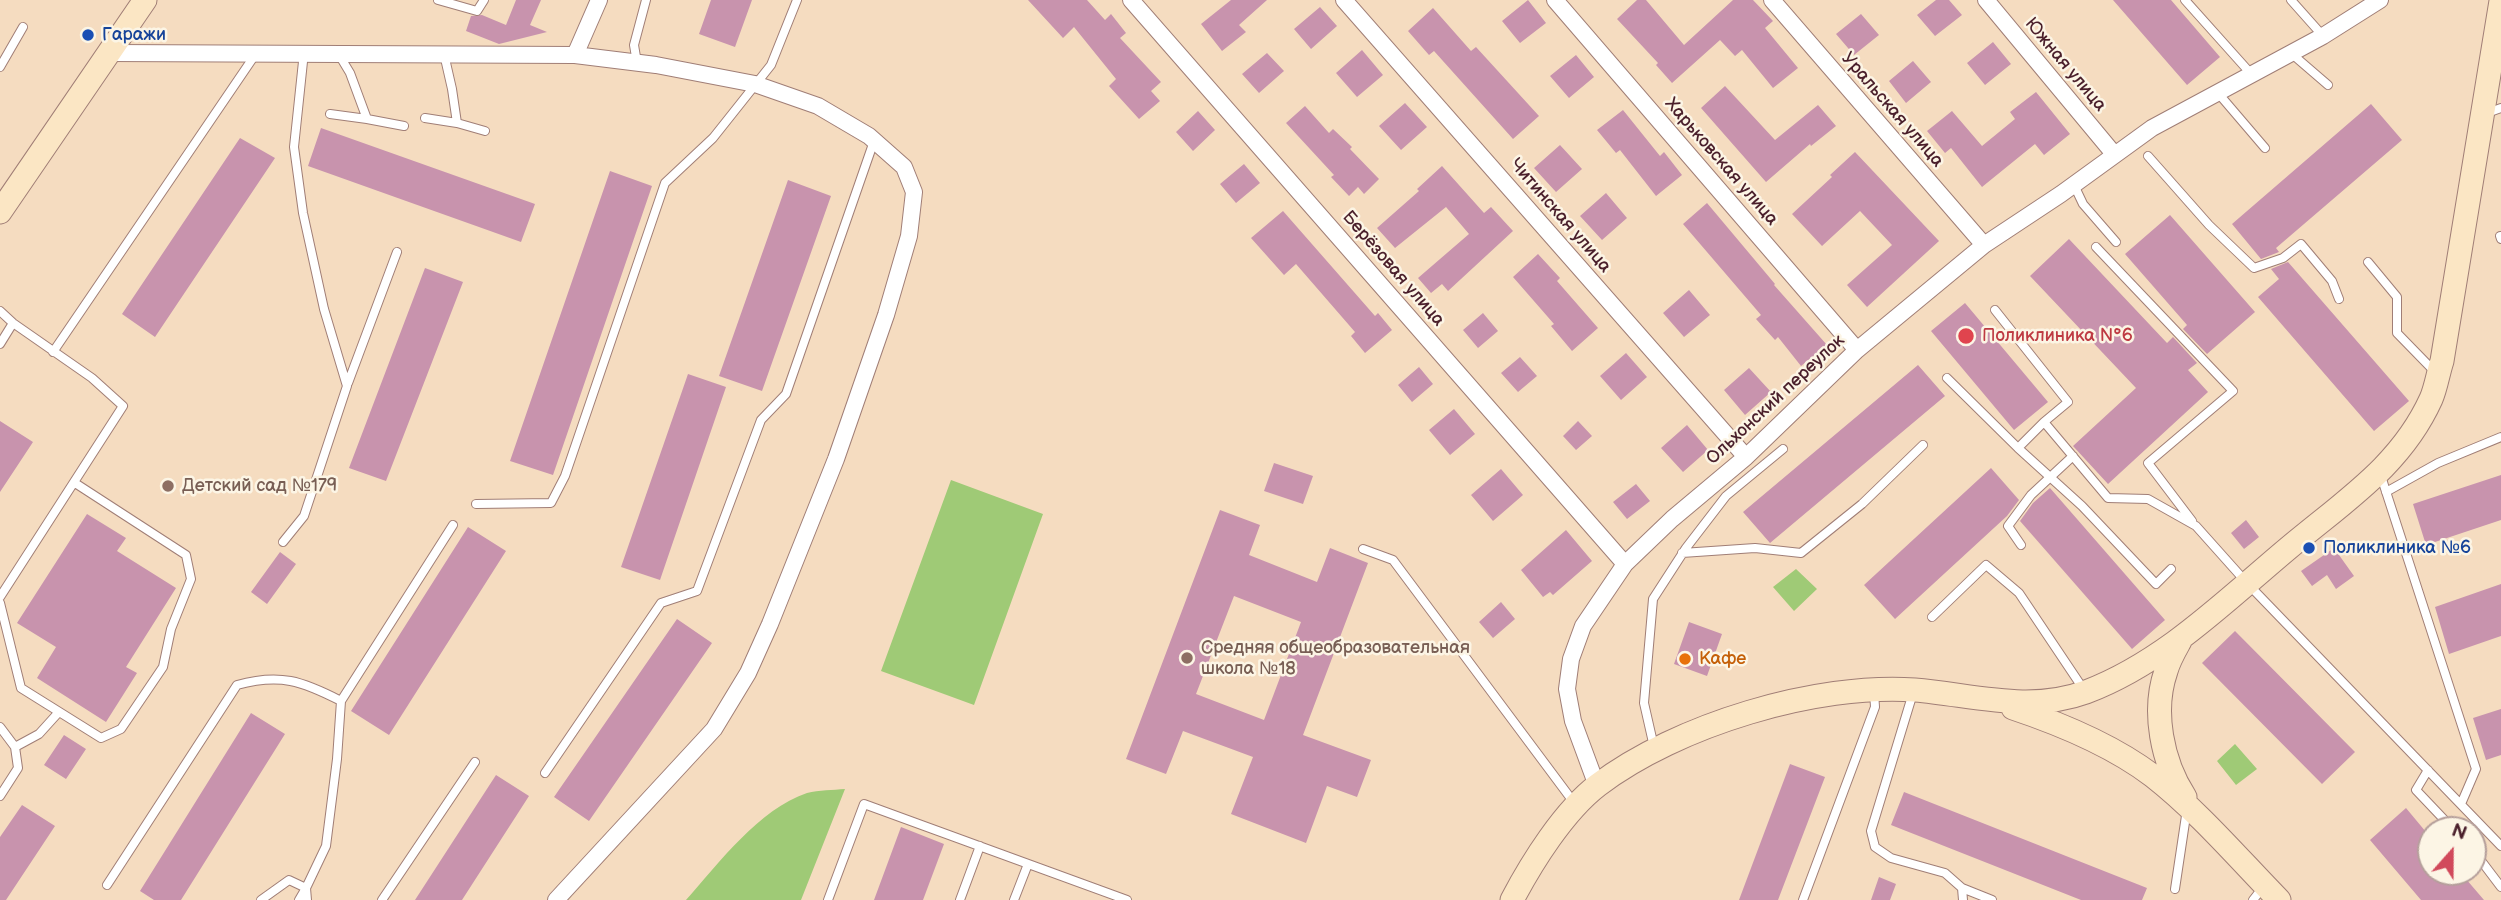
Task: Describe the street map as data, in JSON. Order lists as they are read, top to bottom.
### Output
{
  "streets": {
    "street": [
      "Южная улица",
      "Уральская улица",
      "Харьковская улица",
      "Читинская улица",
      "Берёзовая улица",
      "Ольхонский переулок"
    ]
  },
  "crossings": [
    ["Южная улица", "Ольхонский переулок"],
    ["Уральская улица", "Ольхонский переулок"],
    ["Харьковская улица", "Ольхонский переулок"],
    ["Читинская улица", "Ольхонский переулок"],
    ["Берёзовая улица", "Ольхонский переулок"]
  ],
  "places": [
    "Гаражи",
    "Поликлиника N°6",
    "Детский сад №179",
    "Поликлиника №6",
    "Средняя общеобразовательная школа №18",
    "Кафе"
  ],
  "north": "top"
}
